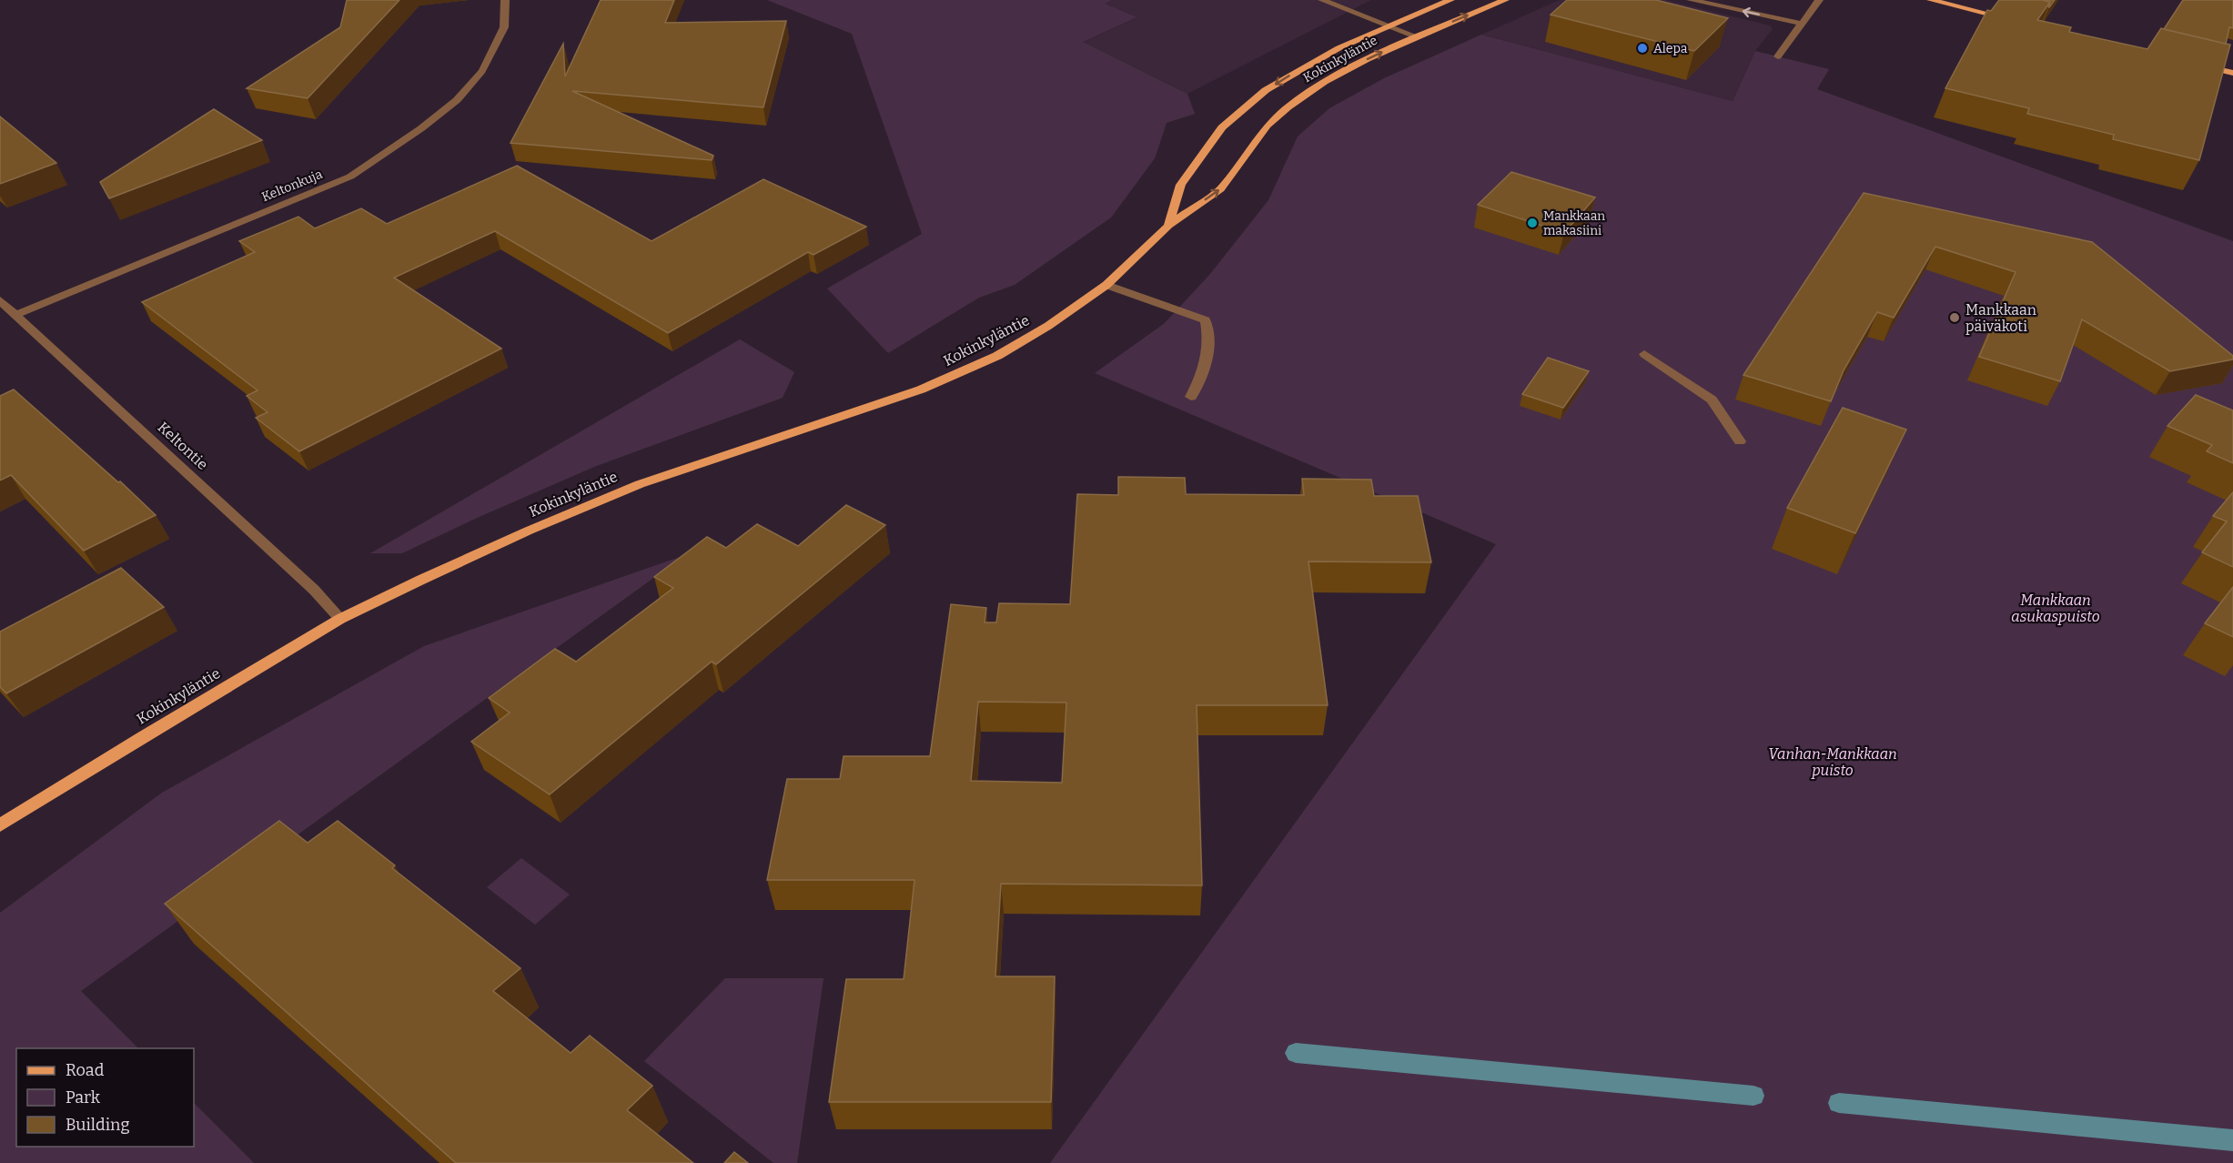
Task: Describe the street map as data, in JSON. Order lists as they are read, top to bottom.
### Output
{
  "streets": {
    "main road": ["Kokinkyläntie"],
    "street": ["Keltonkuja", "Keltontie"]
  },
  "crossings": [
    ["Kokinkyläntie", "Keltontie"],
    ["Keltonkuja", "Keltontie"]
  ],
  "parks": ["Mankkaan asukaspuisto", "Vanhan-Mankkaan puisto"],
  "places": ["Alepa", "Mankkaan makasiini", "Mankkaan päiväkoti"],
  "legend": ["Road", "Park", "Building"]
}
